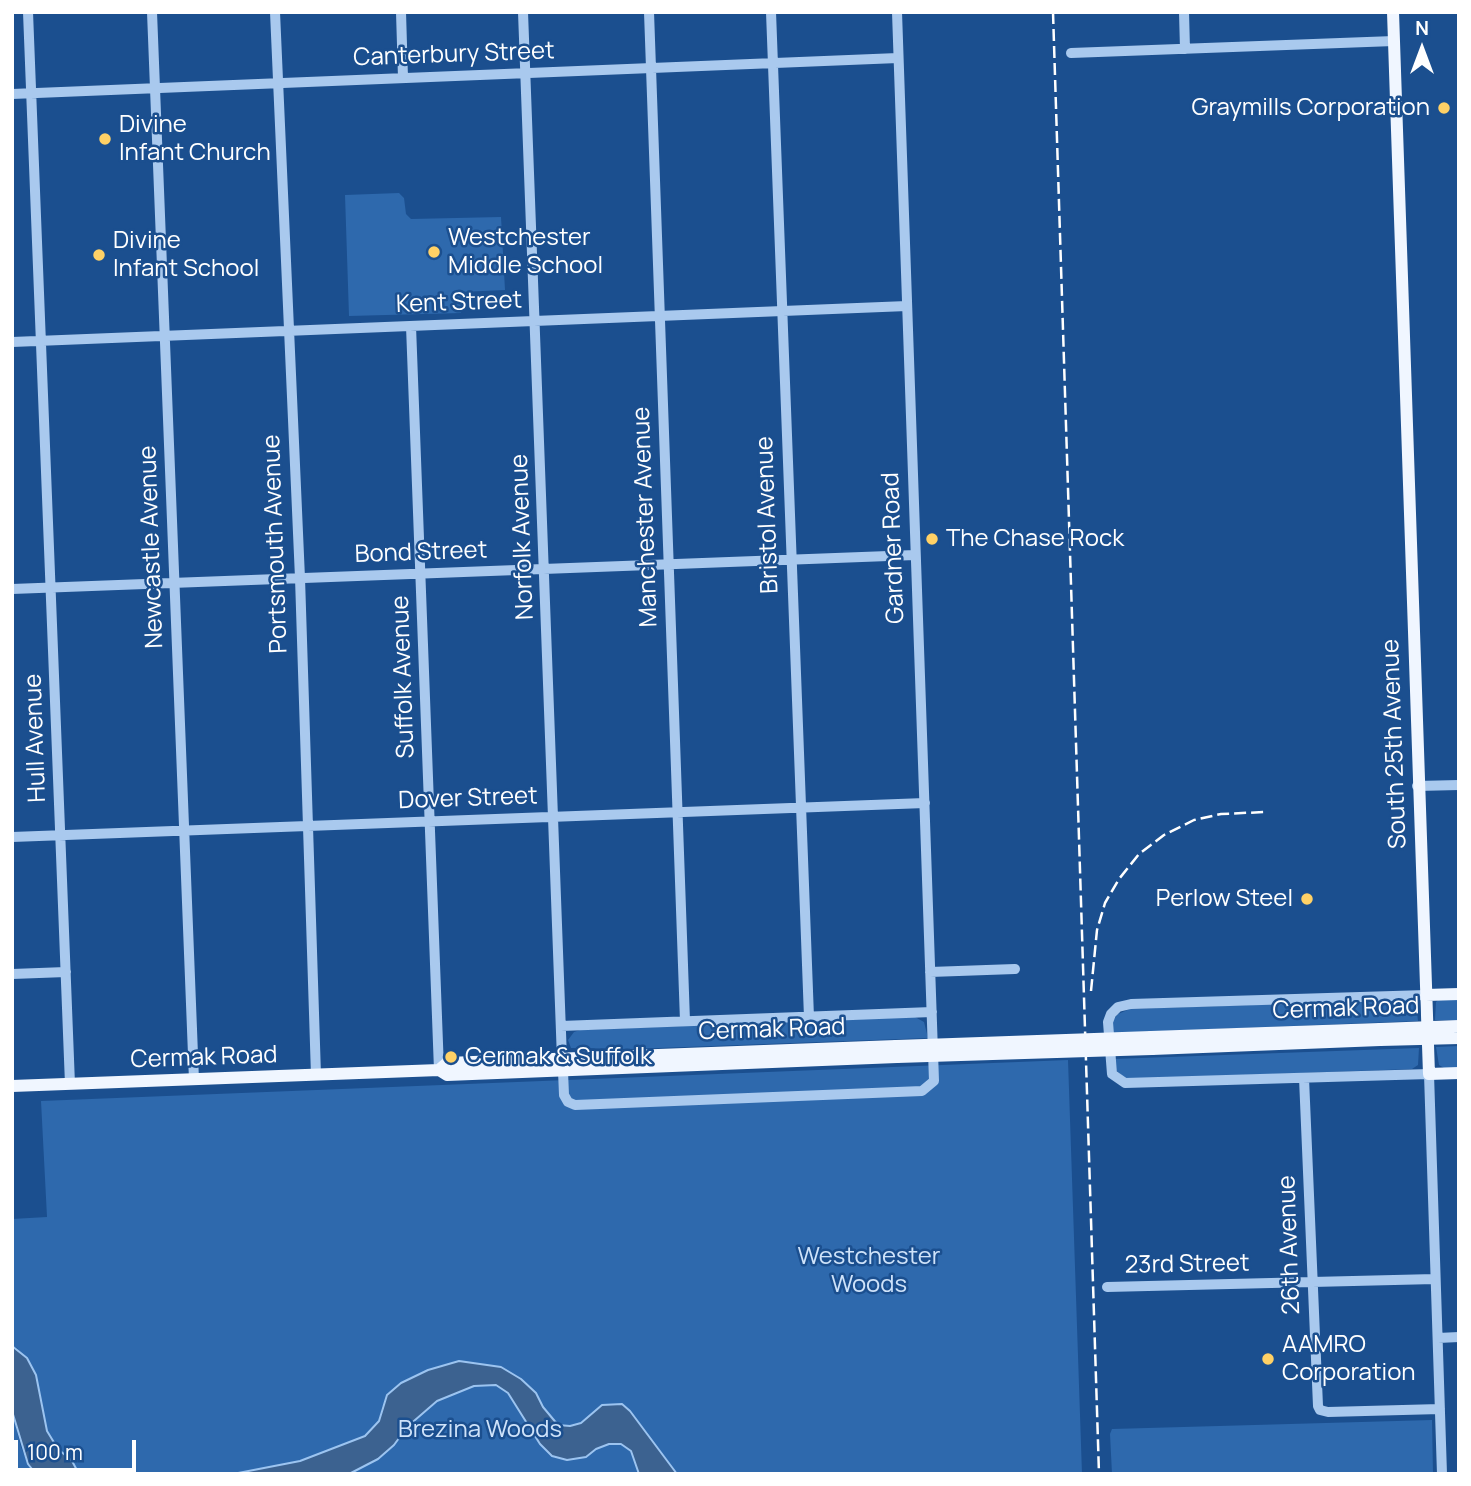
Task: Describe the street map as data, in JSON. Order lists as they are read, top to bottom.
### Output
{
  "streets": {
    "main road": ["South 25th Avenue", "Cermak Road"],
    "street": [
      "Canterbury Street",
      "Kent Street",
      "Bristol Avenue",
      "Manchester Avenue",
      "Norfolk Avenue",
      "Portsmouth Avenue",
      "Newcastle Avenue",
      "Gardner Road",
      "Bond Street",
      "Suffolk Avenue",
      "Hull Avenue",
      "Dover Street",
      "26th Avenue",
      "23rd Street"
    ]
  },
  "crossings": [
    ["Canterbury Street", "Bristol Avenue"],
    ["Canterbury Street", "Manchester Avenue"],
    ["Canterbury Street", "Norfolk Avenue"],
    ["Canterbury Street", "Portsmouth Avenue"],
    ["Canterbury Street", "Newcastle Avenue"],
    ["Canterbury Street", "Gardner Road"],
    ["Canterbury Street", "Hull Avenue"],
    ["Kent Street", "Bristol Avenue"],
    ["Kent Street", "Manchester Avenue"],
    ["Kent Street", "Norfolk Avenue"],
    ["Kent Street", "Portsmouth Avenue"],
    ["Kent Street", "Newcastle Avenue"],
    ["Kent Street", "Gardner Road"],
    ["Kent Street", "Suffolk Avenue"],
    ["Kent Street", "Hull Avenue"],
    ["Bristol Avenue", "Bond Street"],
    ["Bristol Avenue", "Dover Street"],
    ["Bristol Avenue", "Cermak Road"],
    ["Manchester Avenue", "Bond Street"],
    ["Manchester Avenue", "Dover Street"],
    ["Manchester Avenue", "Cermak Road"],
    ["Norfolk Avenue", "Gardner Road"],
    ["Norfolk Avenue", "Bond Street"],
    ["Norfolk Avenue", "Dover Street"],
    ["Norfolk Avenue", "Cermak Road"],
    ["Portsmouth Avenue", "Bond Street"],
    ["Portsmouth Avenue", "Dover Street"],
    ["Portsmouth Avenue", "Cermak Road"],
    ["Newcastle Avenue", "Bond Street"],
    ["Newcastle Avenue", "Dover Street"],
    ["Newcastle Avenue", "Cermak Road"],
    ["Gardner Road", "Bond Street"],
    ["Gardner Road", "Dover Street"],
    ["Gardner Road", "Cermak Road"],
    ["Bond Street", "Suffolk Avenue"],
    ["Bond Street", "Hull Avenue"],
    ["Suffolk Avenue", "Dover Street"],
    ["Suffolk Avenue", "Cermak Road"],
    ["Hull Avenue", "Dover Street"],
    ["Hull Avenue", "Cermak Road"],
    ["South 25th Avenue", "Cermak Road"],
    ["South 25th Avenue", "26th Avenue"],
    ["South 25th Avenue", "23rd Street"],
    ["Cermak Road", "26th Avenue"],
    ["26th Avenue", "23rd Street"]
  ],
  "parks": ["Westchester Woods", "Brezina Woods"],
  "places": [
    "Graymills Corporation",
    "Divine Infant Church",
    "Westchester Middle School",
    "Divine Infant School",
    "The Chase Rock",
    "Perlow Steel",
    "Cermak & Suffolk",
    "AAMRO Corporation"
  ],
  "scale_bar": "100 m",
  "north": "top"
}
